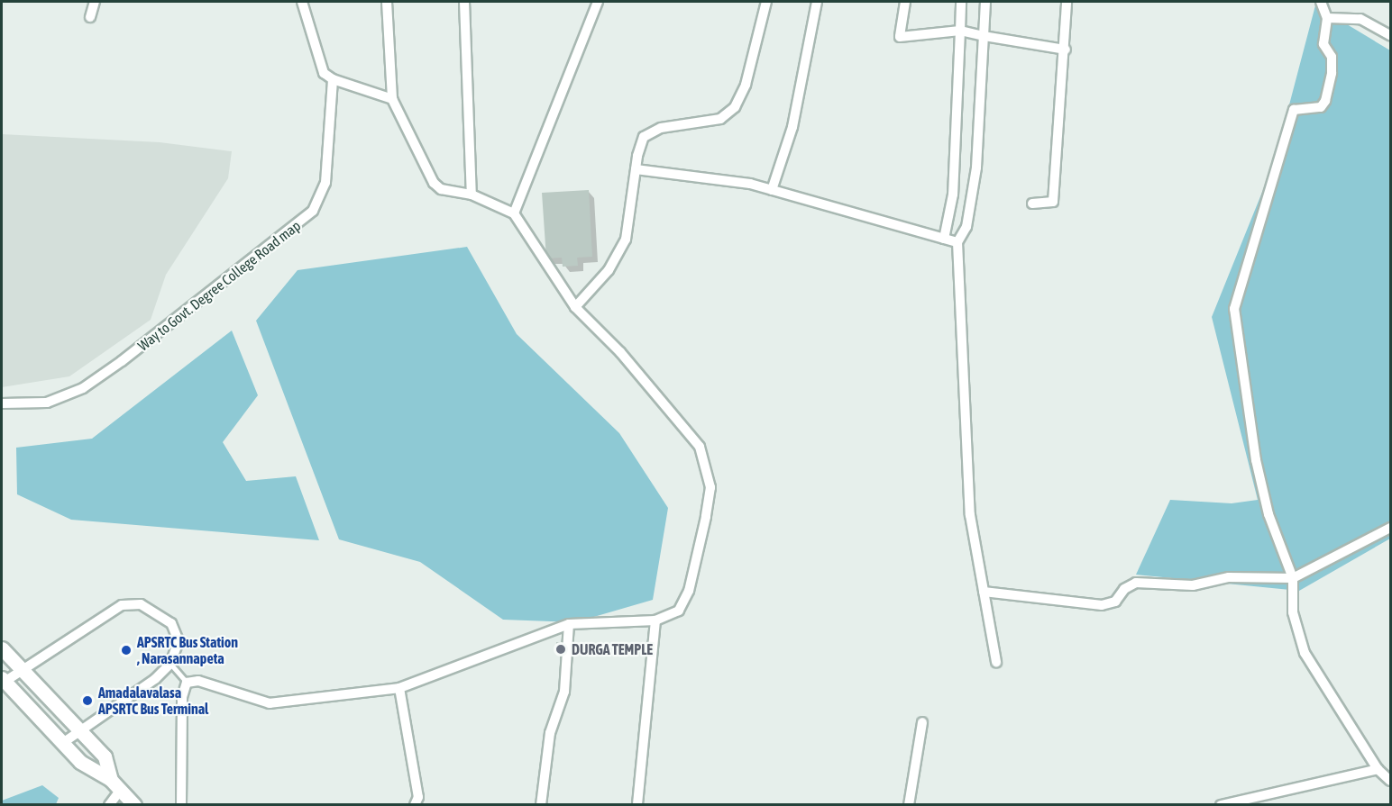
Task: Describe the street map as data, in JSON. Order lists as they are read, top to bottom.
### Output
{
  "streets": {
    "street": ["Way to Govt. Degree College Road map"]
  },
  "places": ["DURGA TEMPLE", "APSRTC Bus Station , Narasannapeta", "Amadalavalasa APSRTC Bus Terminal"]
}
